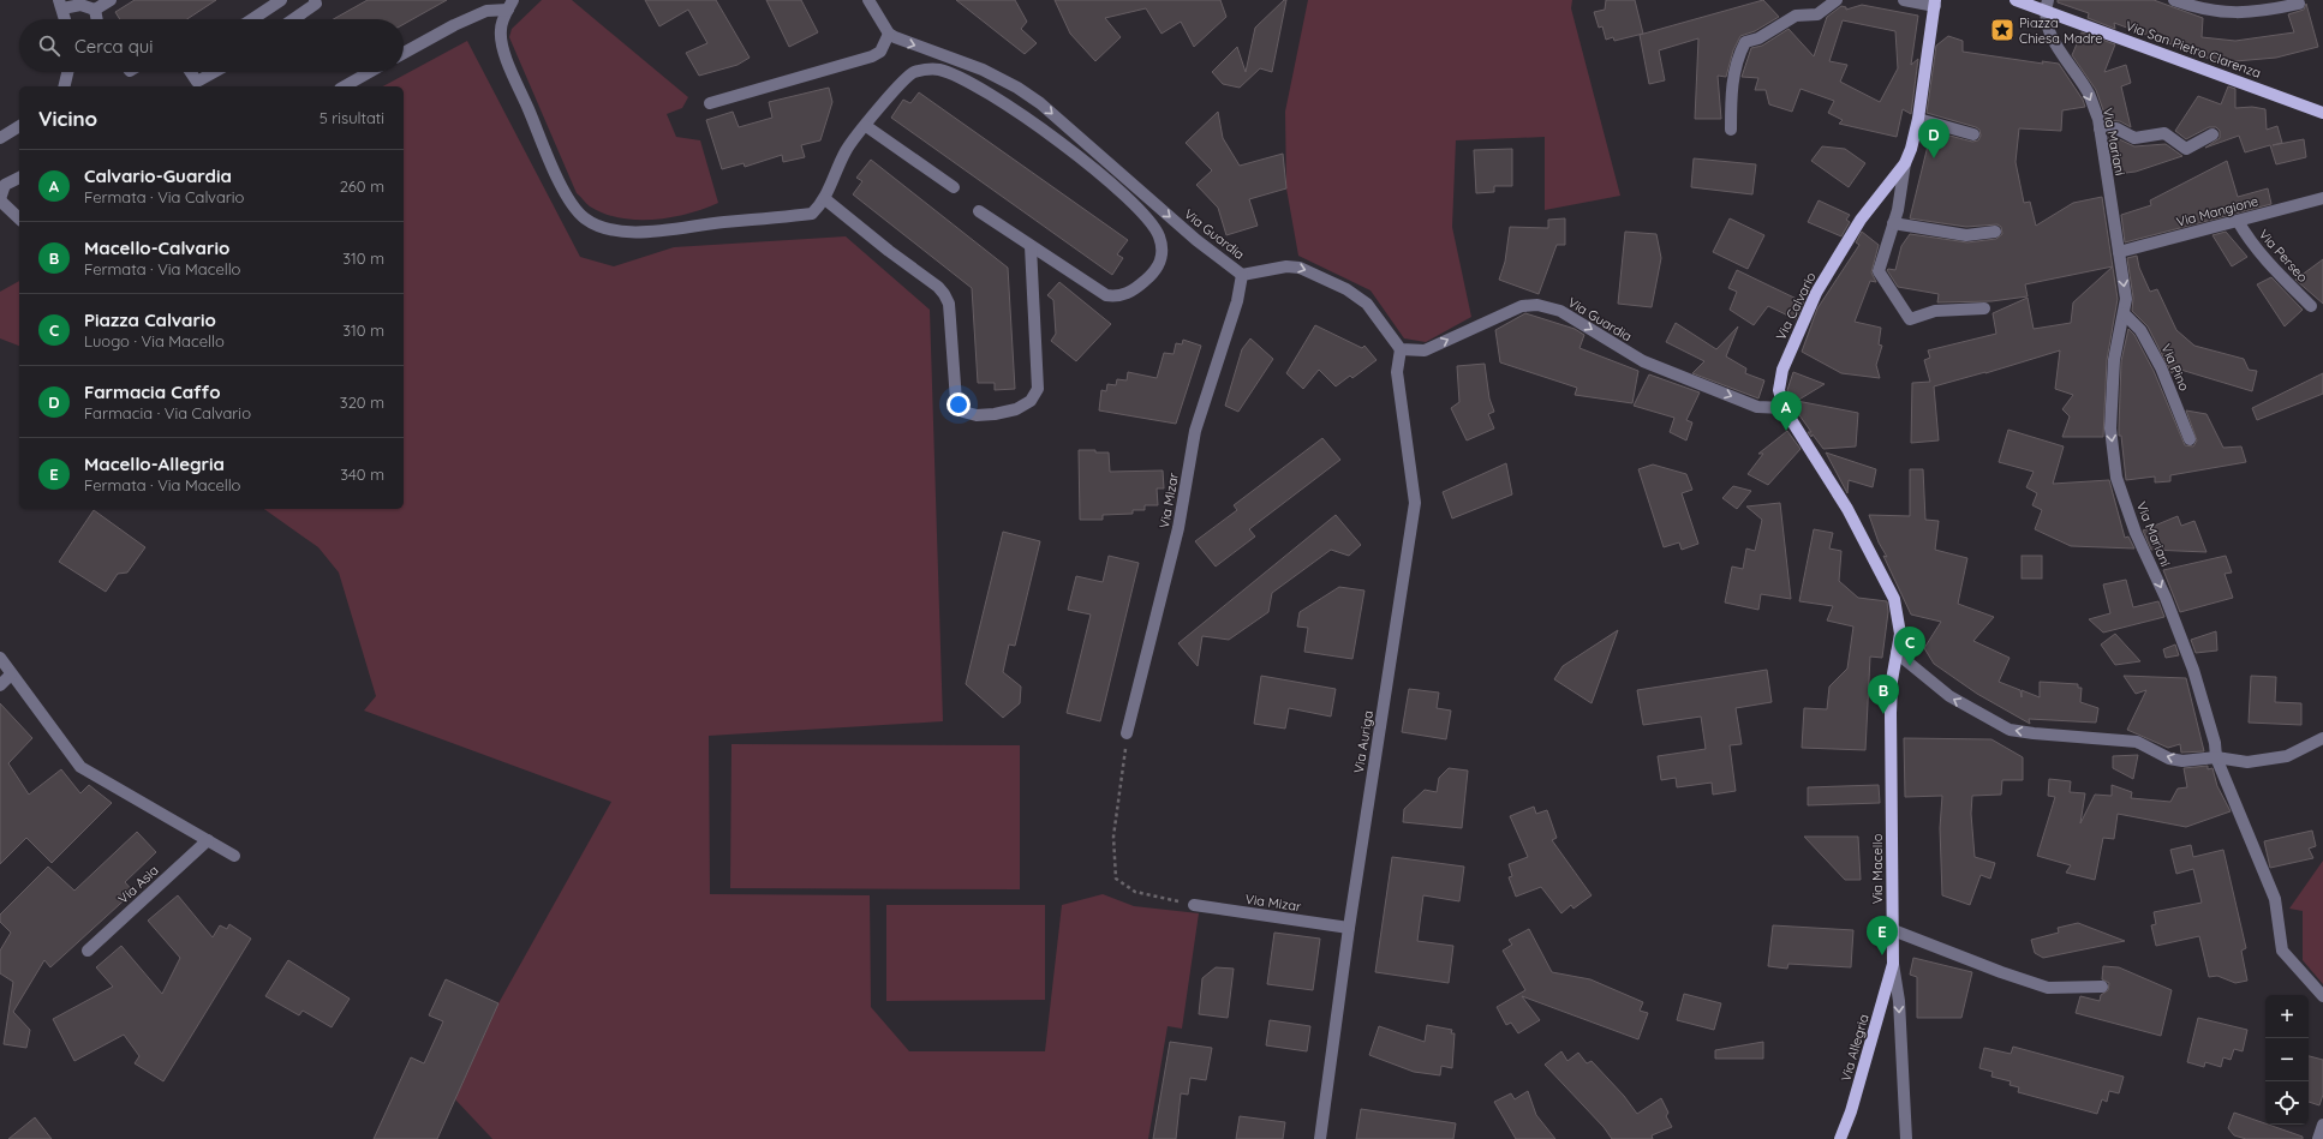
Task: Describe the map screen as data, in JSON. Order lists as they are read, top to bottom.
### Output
{
  "streets": {
    "main road": [
      "Via San Pietro Clarenza",
      "Via Calvario",
      "Via Macello",
      "Via Allegria"
    ],
    "street": [
      "Via Mariani",
      "Via Mangione",
      "Via Guardia",
      "Via Perseo",
      "Via Pino",
      "Via Mizar",
      "Via Auriga",
      "Via Asia"
    ]
  },
  "crossings": [
    ["Via San Pietro Clarenza", "Via Mariani"],
    ["Via Mariani", "Via Mangione"],
    ["Via Mariani", "Via Pino"],
    ["Via Mangione", "Via Perseo"],
    ["Via Guardia", "Via Calvario"],
    ["Via Guardia", "Via Mizar"],
    ["Via Guardia", "Via Auriga"],
    ["Via Calvario", "Via Macello"],
    ["Via Mizar", "Via Auriga"],
    ["Via Macello", "Via Allegria"]
  ],
  "one_way": ["Via Mariani", "Via Guardia", "Via Macello"],
  "places": {
    "place": ["Piazza Chiesa Madre"]
  },
  "page": {
    "search": "Cerca qui",
    "heading": ["Vicino", "5 risultati"],
    "pins": [
      "D",
      "A",
      "C",
      "B",
      "E"
    ],
    "list": [
      {
        "mark": "A",
        "name": "Calvario-Guardia",
        "note": "Fermata · Via Calvario",
        "value": "260 m"
      },
      {
        "mark": "B",
        "name": "Macello-Calvario",
        "note": "Fermata · Via Macello",
        "value": "310 m"
      },
      {
        "mark": "C",
        "name": "Piazza Calvario",
        "note": "Luogo · Via Macello",
        "value": "310 m"
      },
      {
        "mark": "D",
        "name": "Farmacia Caffo",
        "note": "Farmacia · Via Calvario",
        "value": "320 m"
      },
      {
        "mark": "E",
        "name": "Macello-Allegria",
        "note": "Fermata · Via Macello",
        "value": "340 m"
      }
    ],
    "map_buttons": ["+", "−"]
  }
}
